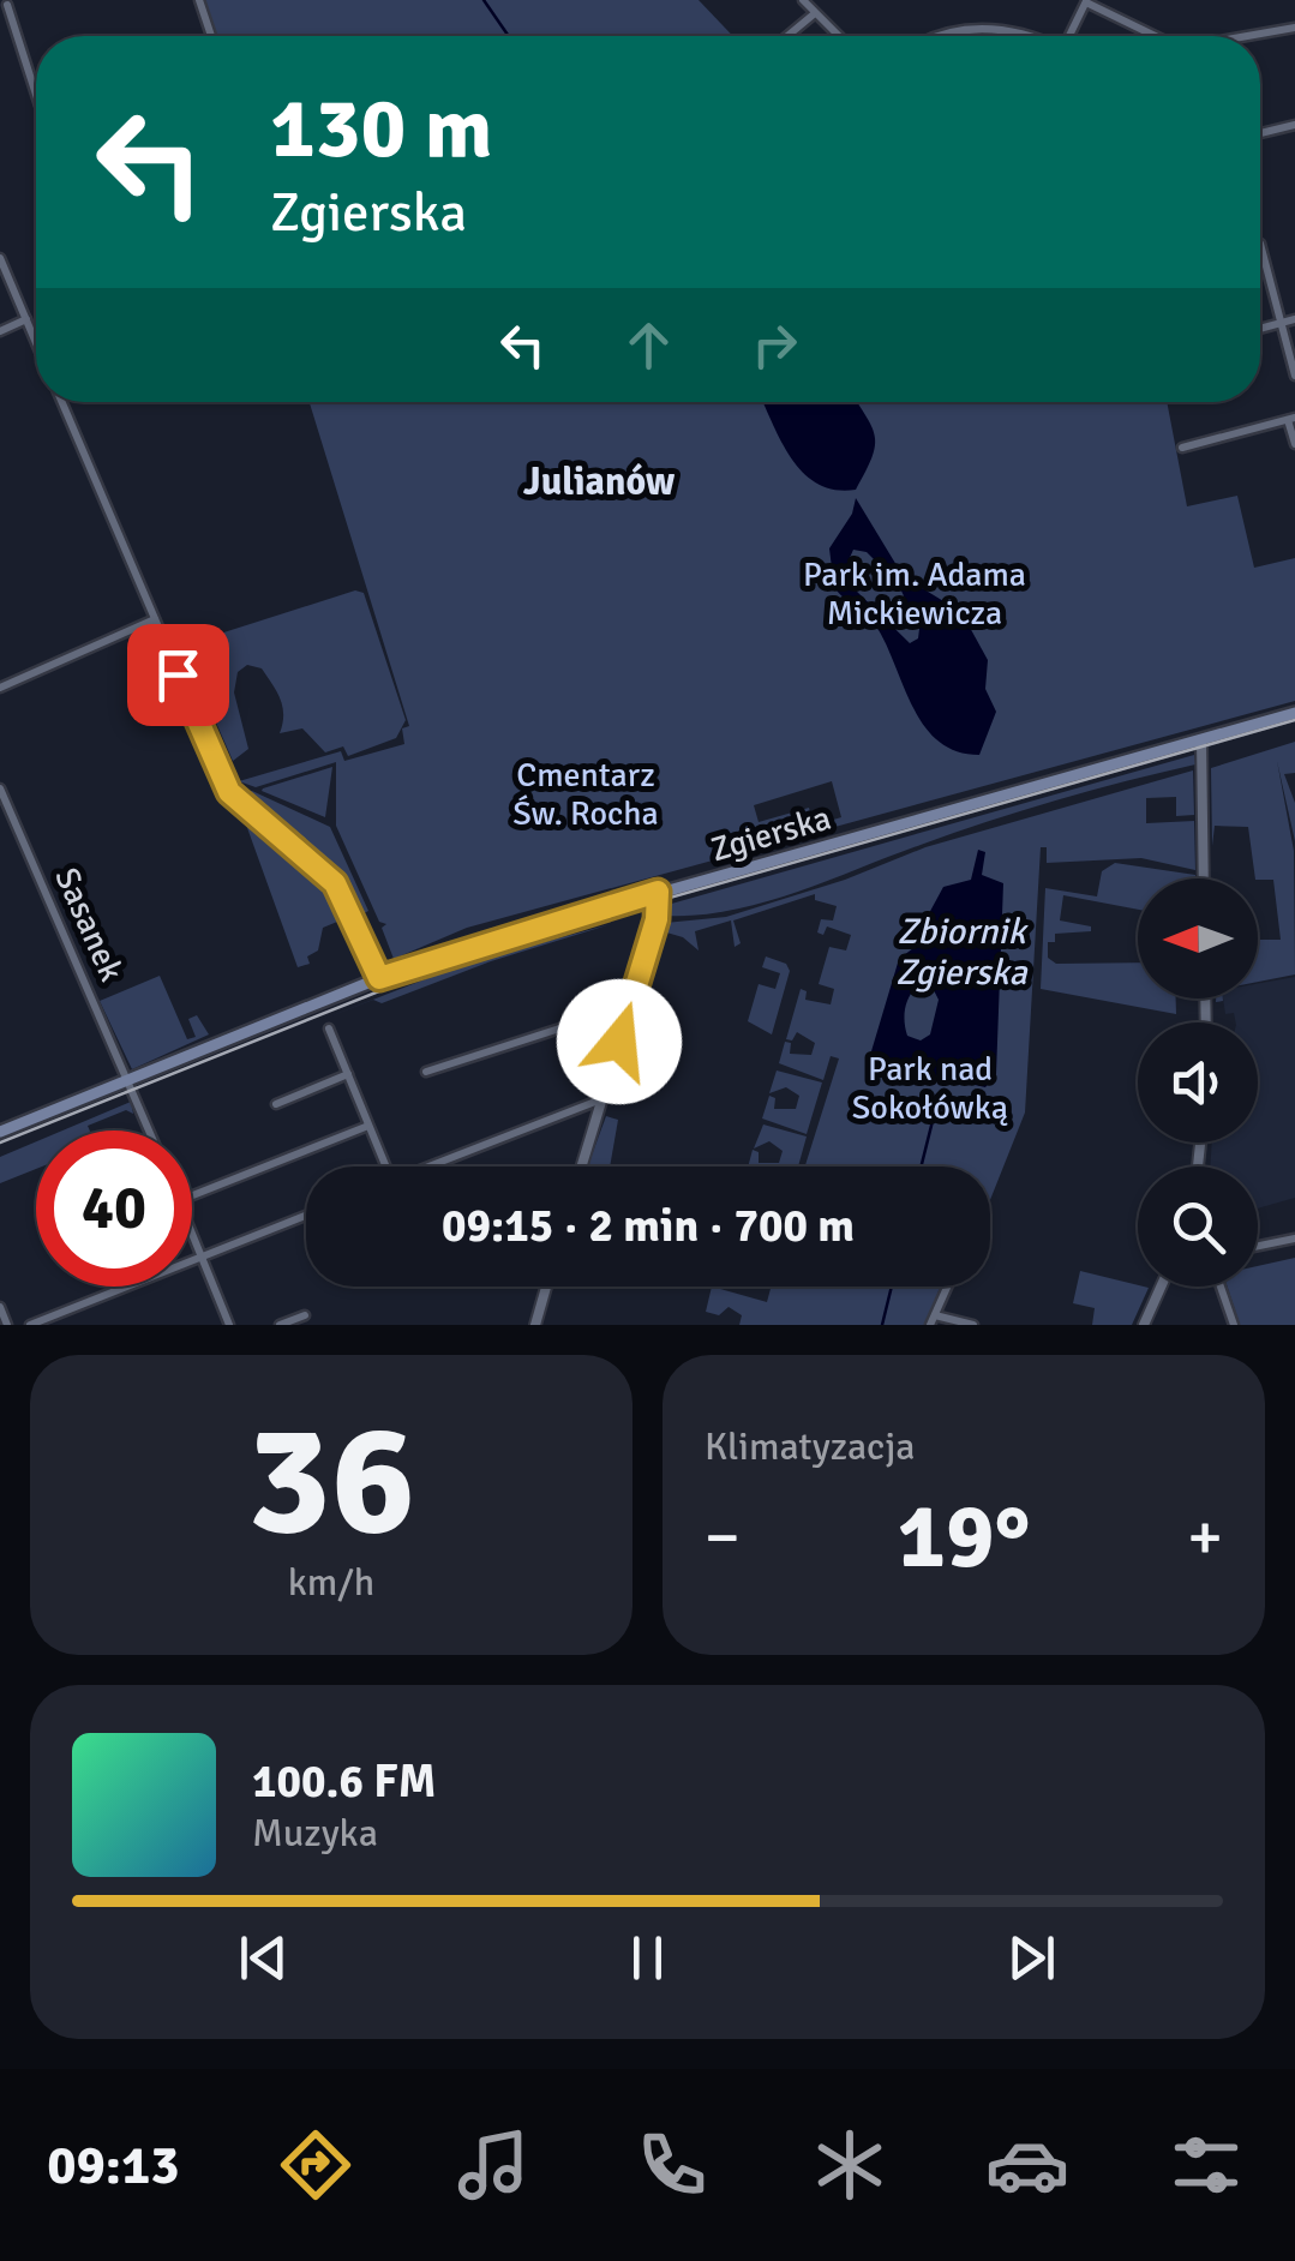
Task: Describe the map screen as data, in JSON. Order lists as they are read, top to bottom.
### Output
{
  "streets": {
    "main road": ["Zgierska"],
    "street": ["Sasanek"]
  },
  "crossings": [
    ["Zgierska", "Sasanek"]
  ],
  "districts": ["Julianów"],
  "water": ["Zbiornik Zgierska"],
  "parks": ["Park im. Adama Mickiewicza", "Cmentarz Św. Rocha", "Park nad Sokołówką"],
  "north": "left",
  "page": {
    "turn": ["130 m", "Zgierska"],
    "limit": "40",
    "trip": "09:15 · 2 min · 700 m",
    "tile": [
      ["36", "km/h"],
      "Klimatyzacja"
    ],
    "heat": ["−", "19°", "+"],
    "song": ["100.6 FM", "Muzyka"],
    "tabs": "09:13"
  }
}
